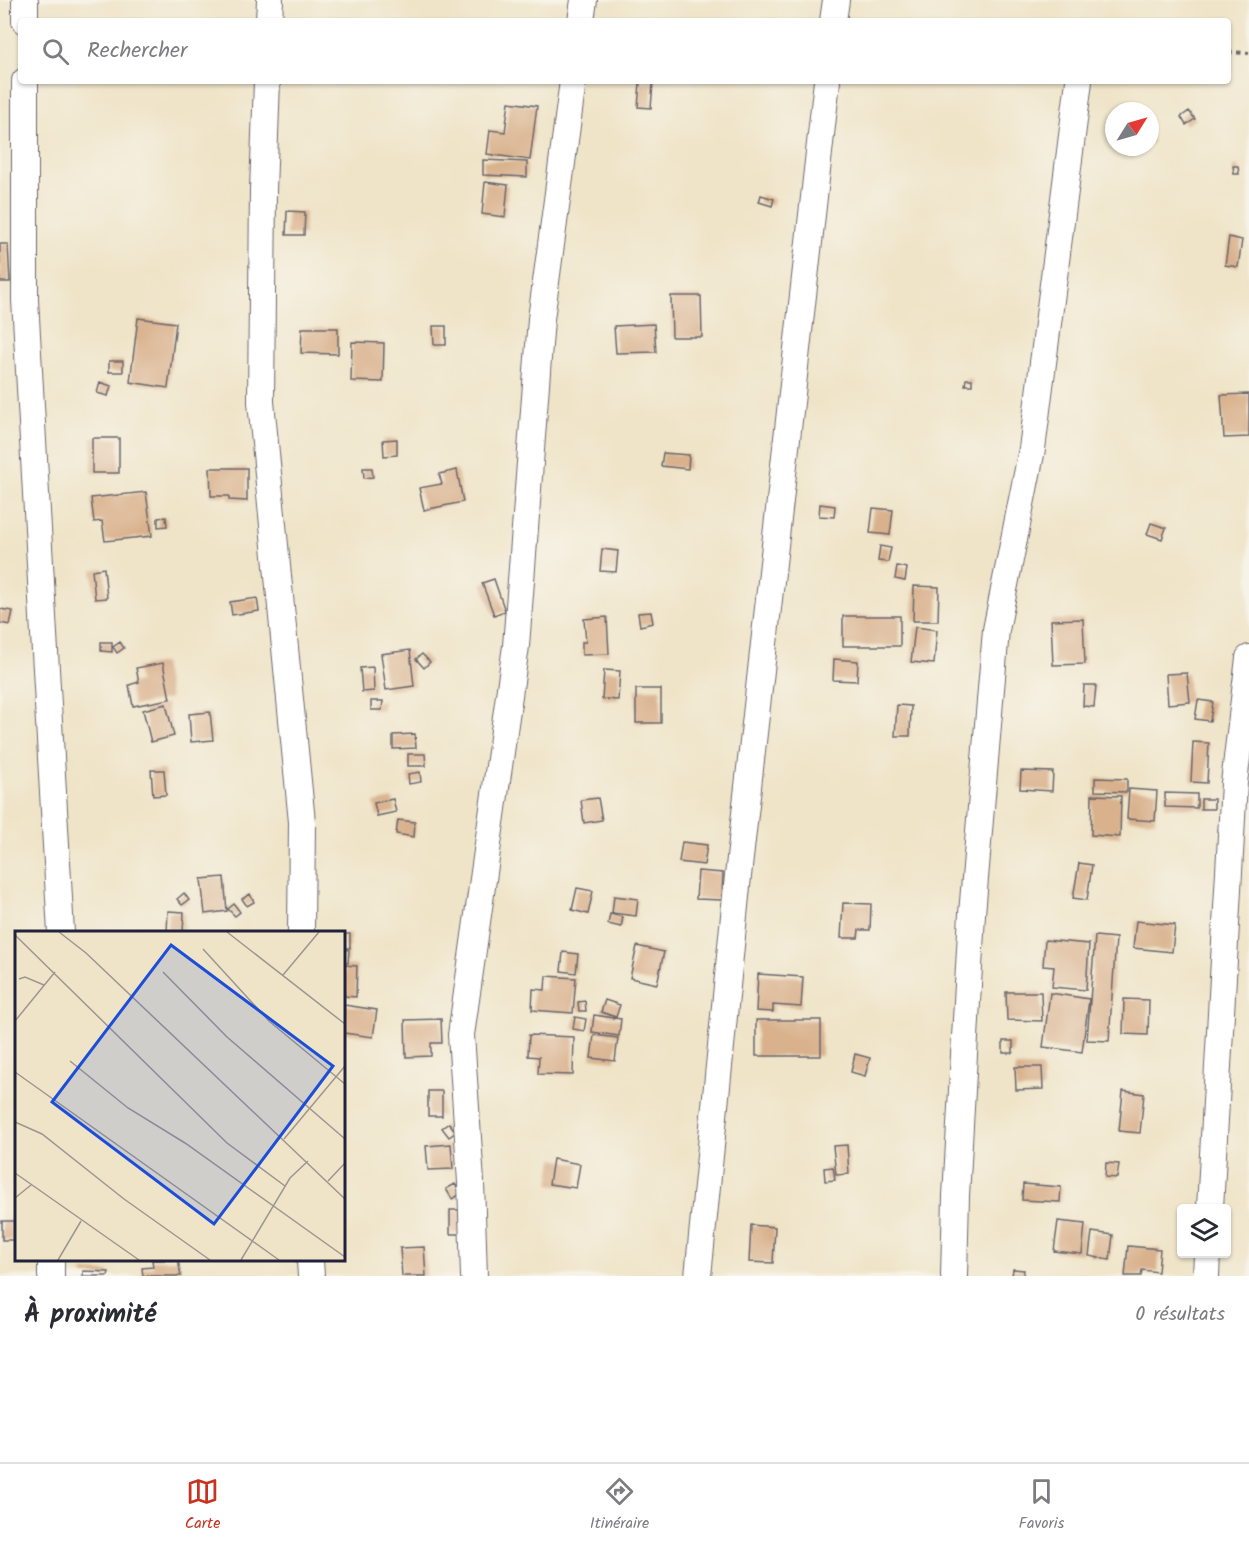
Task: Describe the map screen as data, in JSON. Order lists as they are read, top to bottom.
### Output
{
  "north": "top right",
  "page": {
    "search": "Rechercher",
    "heading": ["À proximité", "0 résultats"],
    "nav": ["Carte", "Itinéraire", "Favoris"]
  }
}
